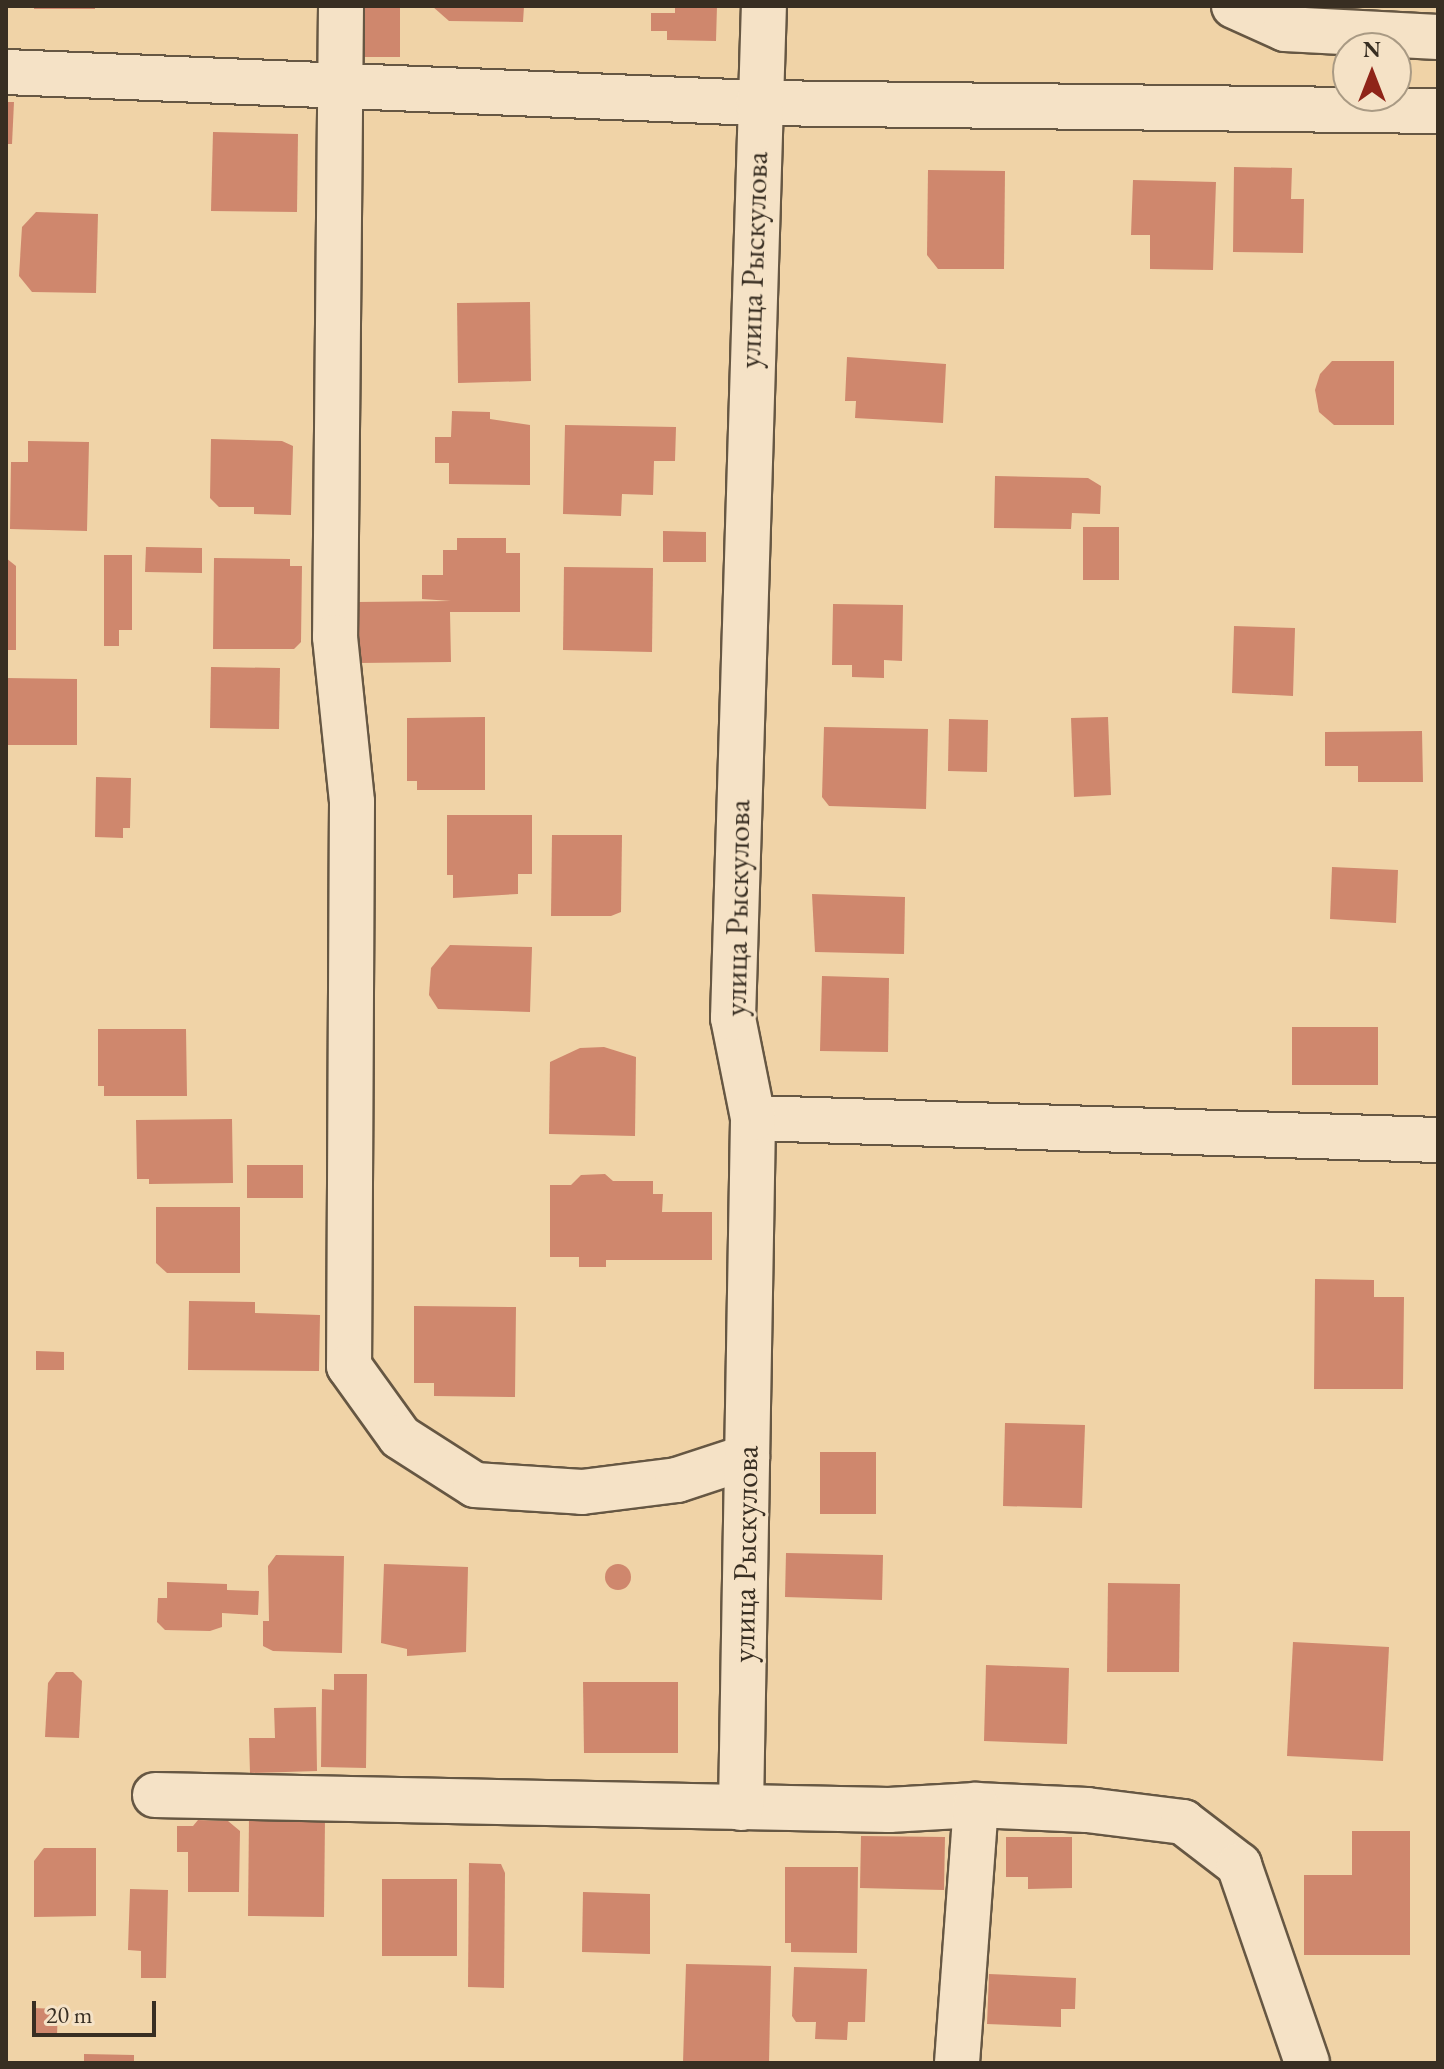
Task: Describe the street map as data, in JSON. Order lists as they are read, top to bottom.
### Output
{
  "streets": {
    "street": ["улица Рыскулова"]
  },
  "scale_bar": "20 m",
  "north": "top"
}
